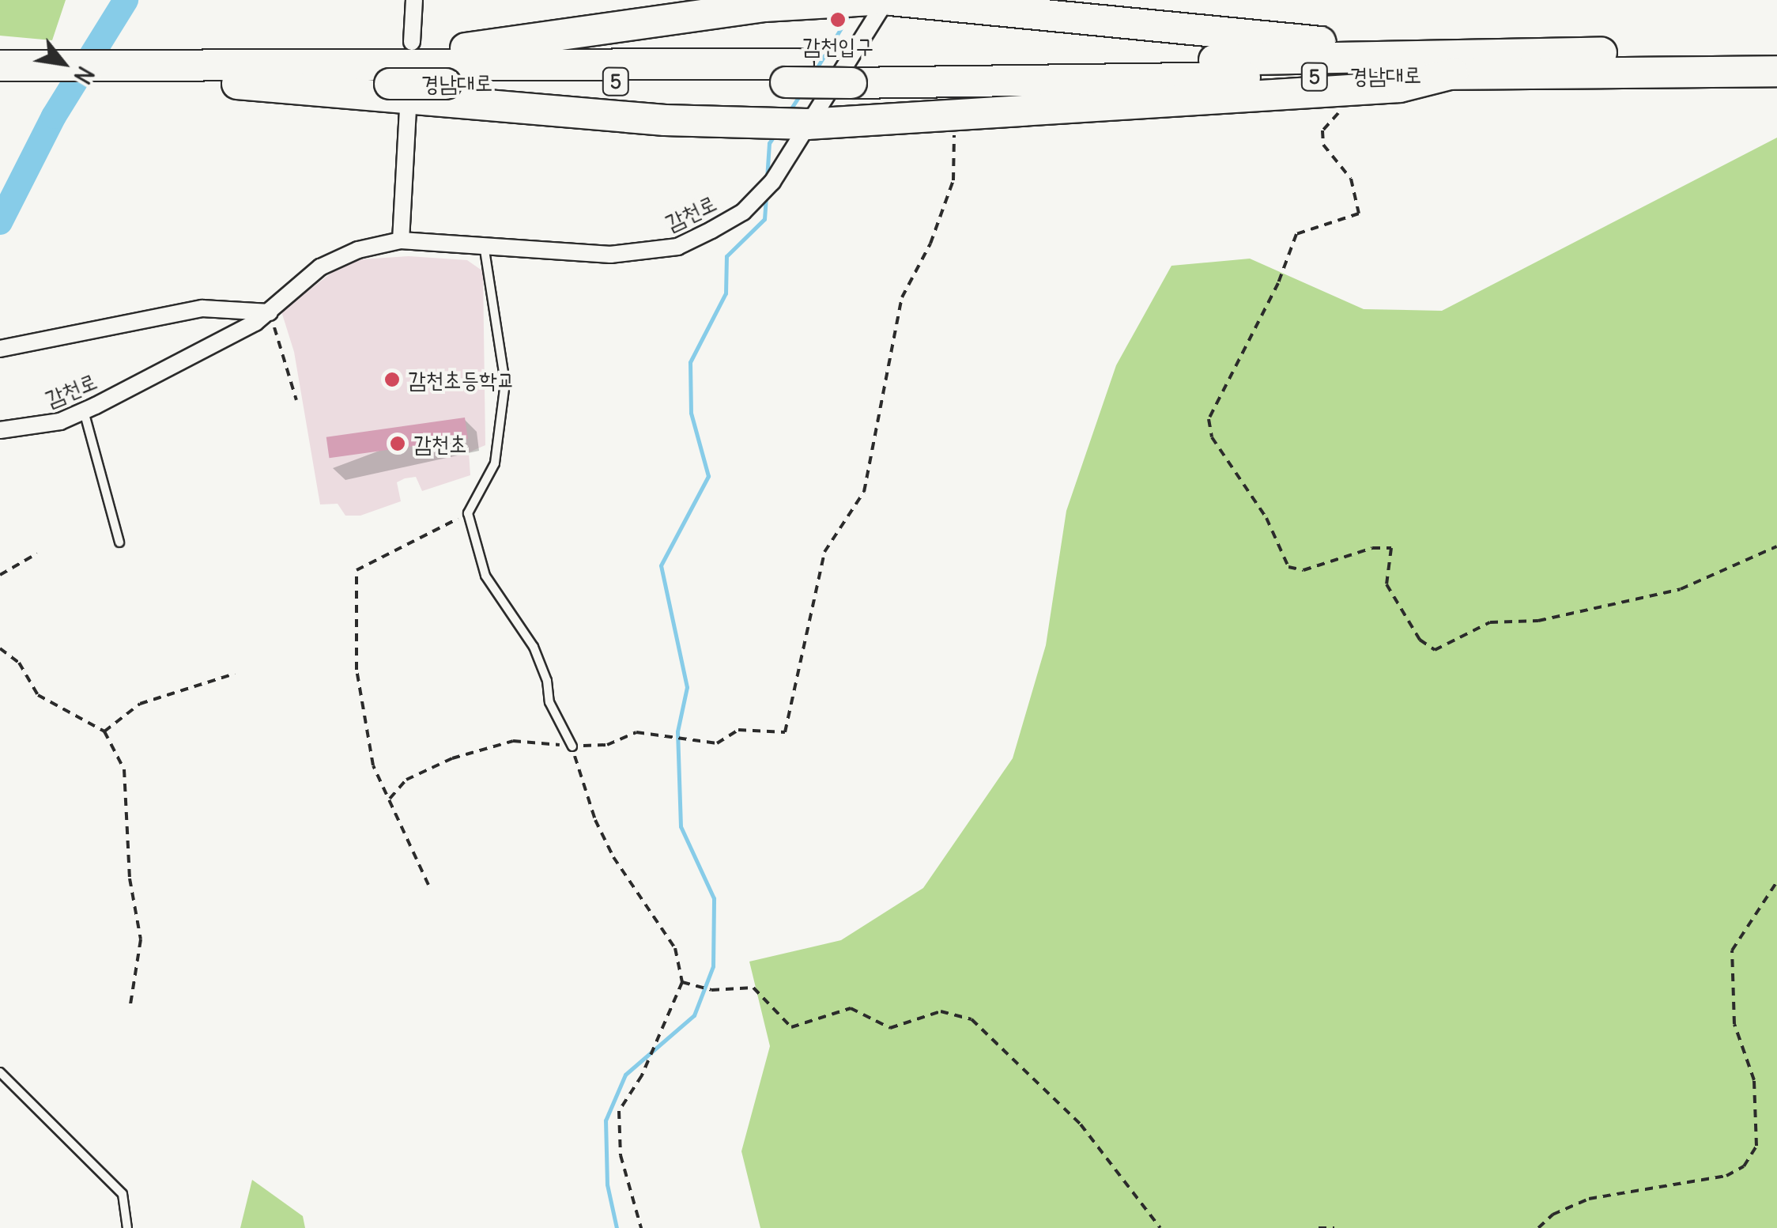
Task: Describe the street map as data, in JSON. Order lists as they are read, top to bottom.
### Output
{
  "streets": {
    "highway": ["경남대로", "5"],
    "street": ["감천로"]
  },
  "crossings": [
    ["경남대로", "5"]
  ],
  "places": ["감천입구", "감천초등학교", "감천초"],
  "north": "bottom right"
}
